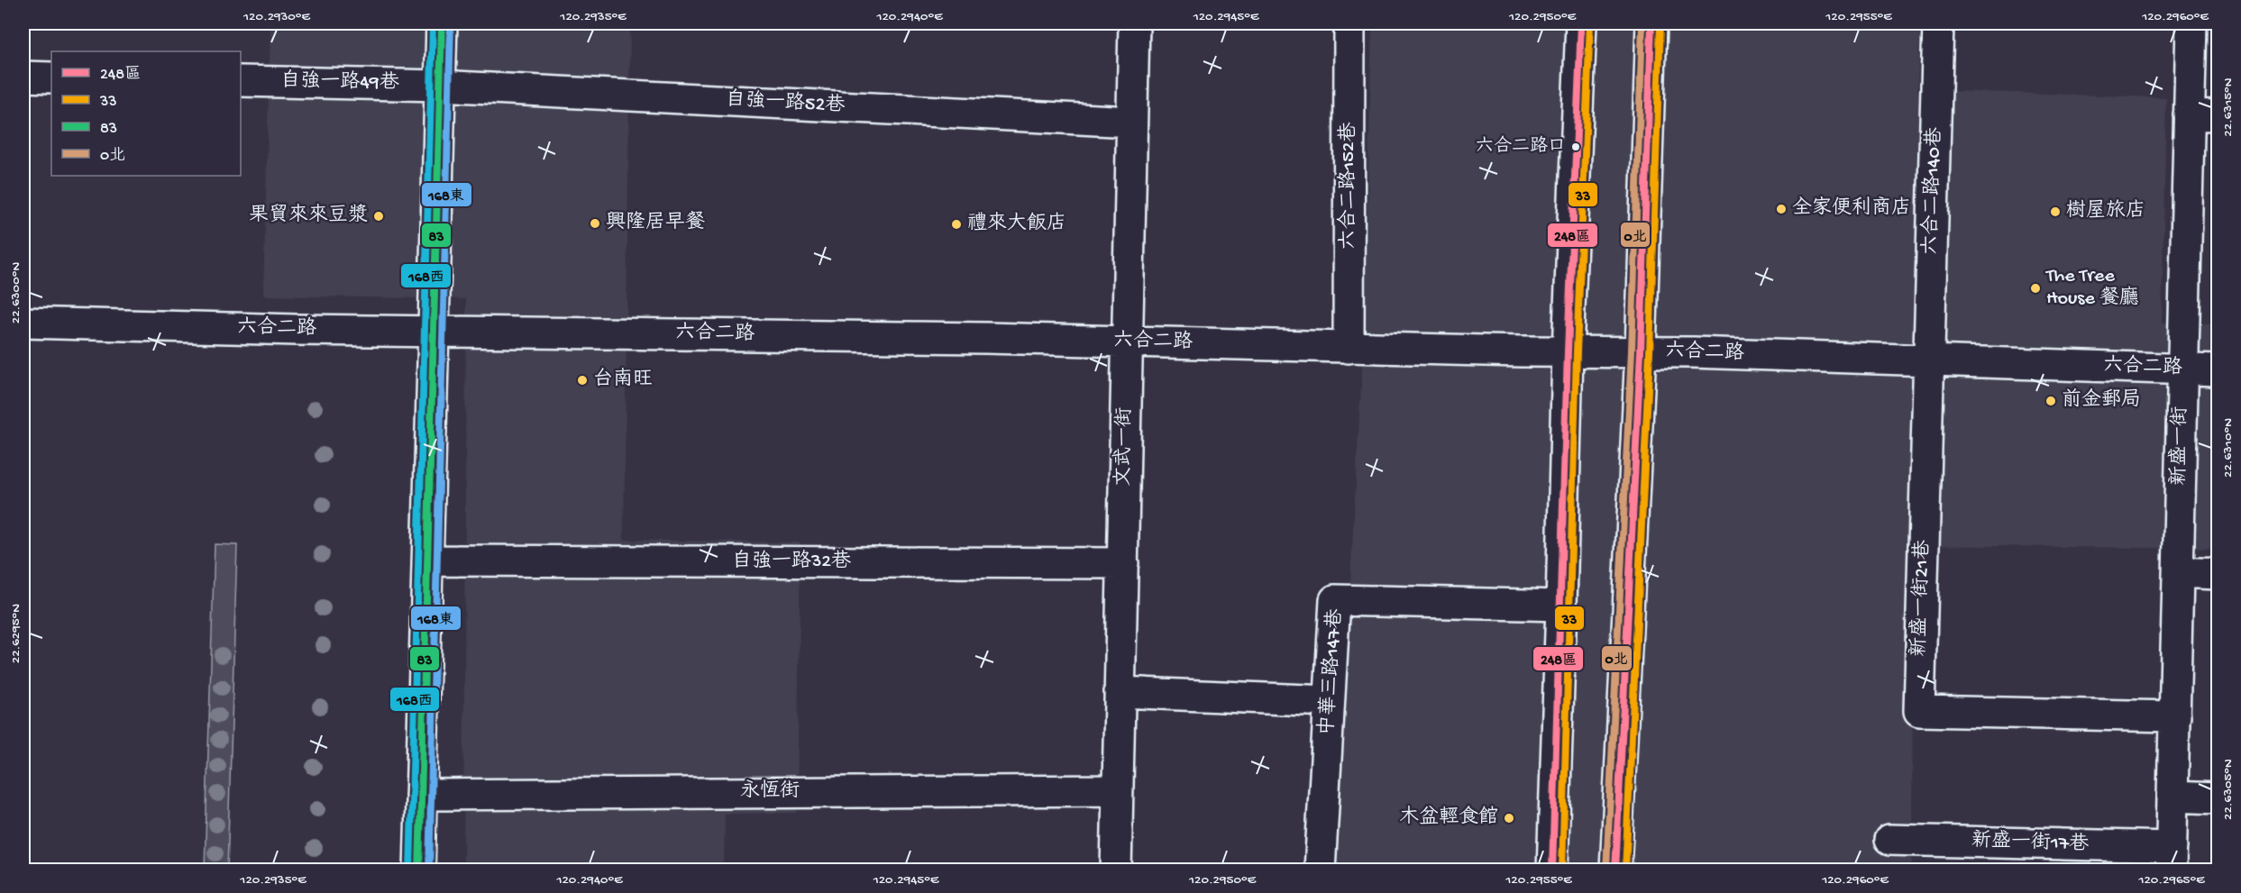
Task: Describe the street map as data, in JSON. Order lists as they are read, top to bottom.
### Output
{
  "streets": {
    "street": [
      "自強一路49巷",
      "自強一路52巷",
      "六合二路152巷",
      "六合二路140巷",
      "六合二路",
      "新盛一街",
      "文武一街",
      "自強一路32巷",
      "新盛一街21巷",
      "中華三路147巷",
      "永恆街",
      "新盛一街17巷"
    ]
  },
  "crossings": [
    ["自強一路49巷", "自強一路52巷"],
    ["自強一路52巷", "文武一街"],
    ["六合二路152巷", "六合二路"],
    ["六合二路140巷", "六合二路"],
    ["六合二路140巷", "新盛一街21巷"],
    ["六合二路", "新盛一街"],
    ["六合二路", "文武一街"],
    ["六合二路", "新盛一街21巷"],
    ["新盛一街", "新盛一街21巷"],
    ["新盛一街", "新盛一街17巷"],
    ["文武一街", "自強一路32巷"],
    ["文武一街", "永恆街"]
  ],
  "places": [
    "六合二路口",
    "全家便利商店",
    "樹屋旅店",
    "果貿來來豆漿",
    "興隆居早餐",
    "禮來大飯店",
    "The Tree House 餐廳",
    "台南旺",
    "前金郵局",
    "木盆輕食館"
  ],
  "lines": [
    "transit line 248區",
    "transit line 33",
    "transit line 83",
    "transit line 0北",
    "transit line 168東",
    "transit line 168西"
  ],
  "legend": [
    "248區",
    "33",
    "83",
    "0北"
  ],
  "coordinates": [
    "120.2930°E",
    "120.2935°E",
    "120.2940°E",
    "120.2945°E",
    "120.2950°E",
    "120.2955°E",
    "120.2960°E",
    "22.6315°N",
    "22.6300°N",
    "22.6310°N",
    "22.6295°N",
    "22.6305°N",
    "120.2965°E"
  ]
}
